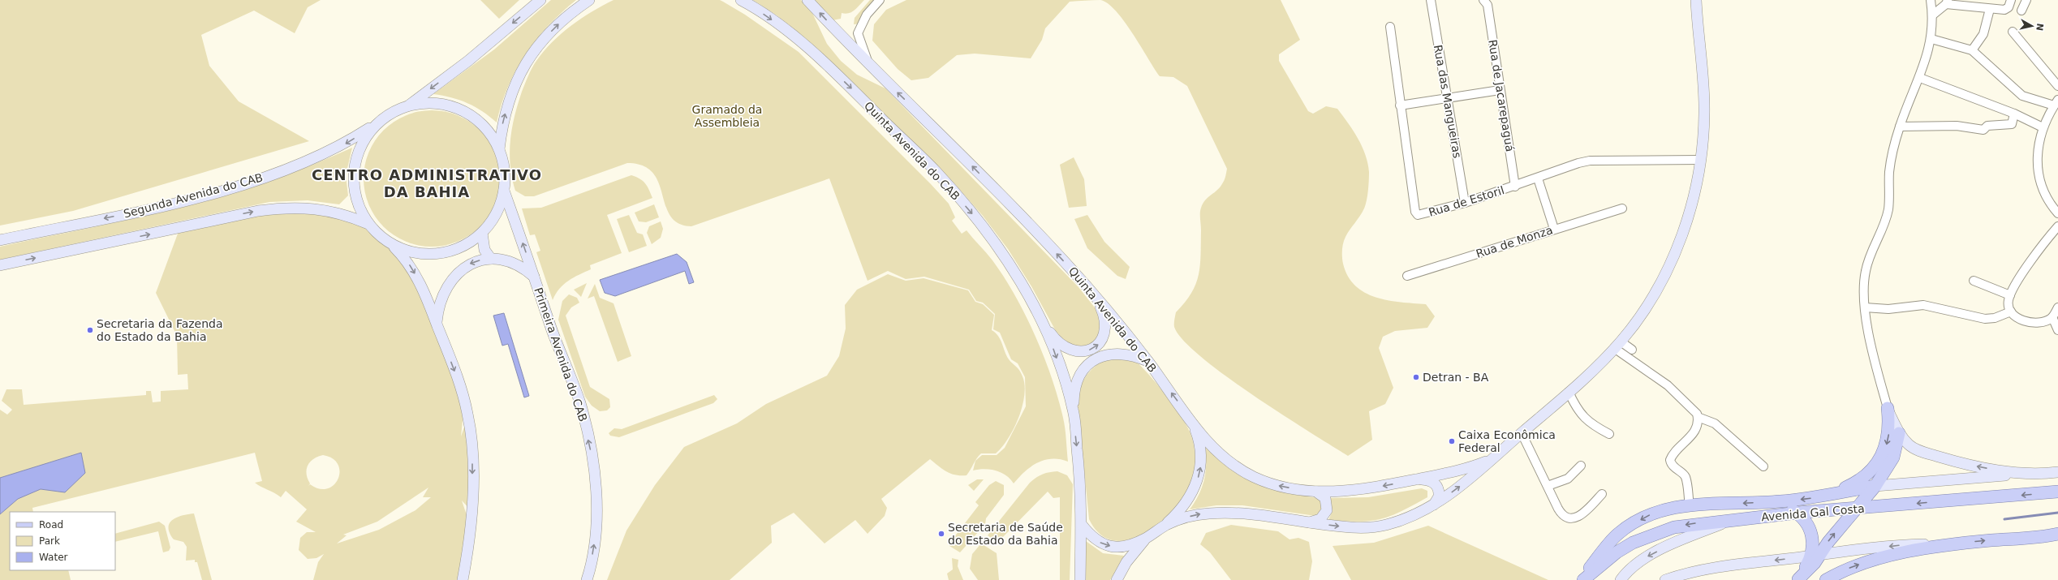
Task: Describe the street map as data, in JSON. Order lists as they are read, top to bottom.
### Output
{
  "streets": {
    "main road": [
      "Quinta Avenida do CAB",
      "Segunda Avenida do CAB",
      "Primeira Avenida do CAB",
      "Avenida Gal Costa"
    ],
    "street": [
      "Rua de Jacarepaguá",
      "Rua das Mangueiras",
      "Rua de Estoril",
      "Rua de Monza"
    ]
  },
  "crossings": [
    ["Rua de Jacarepaguá", "Rua de Estoril"],
    ["Rua das Mangueiras", "Rua de Estoril"]
  ],
  "one_way": ["Primeira Avenida do CAB"],
  "districts": ["CENTRO ADMINISTRATIVO DA BAHIA"],
  "parks": ["Gramado da Assembleia"],
  "places": [
    "Secretaria da Fazenda do Estado da Bahia",
    "Detran - BA",
    "Caixa Econômica Federal",
    "Secretaria de Saúde do Estado da Bahia"
  ],
  "legend": ["Road", "Park", "Water"],
  "north": "right"
}
